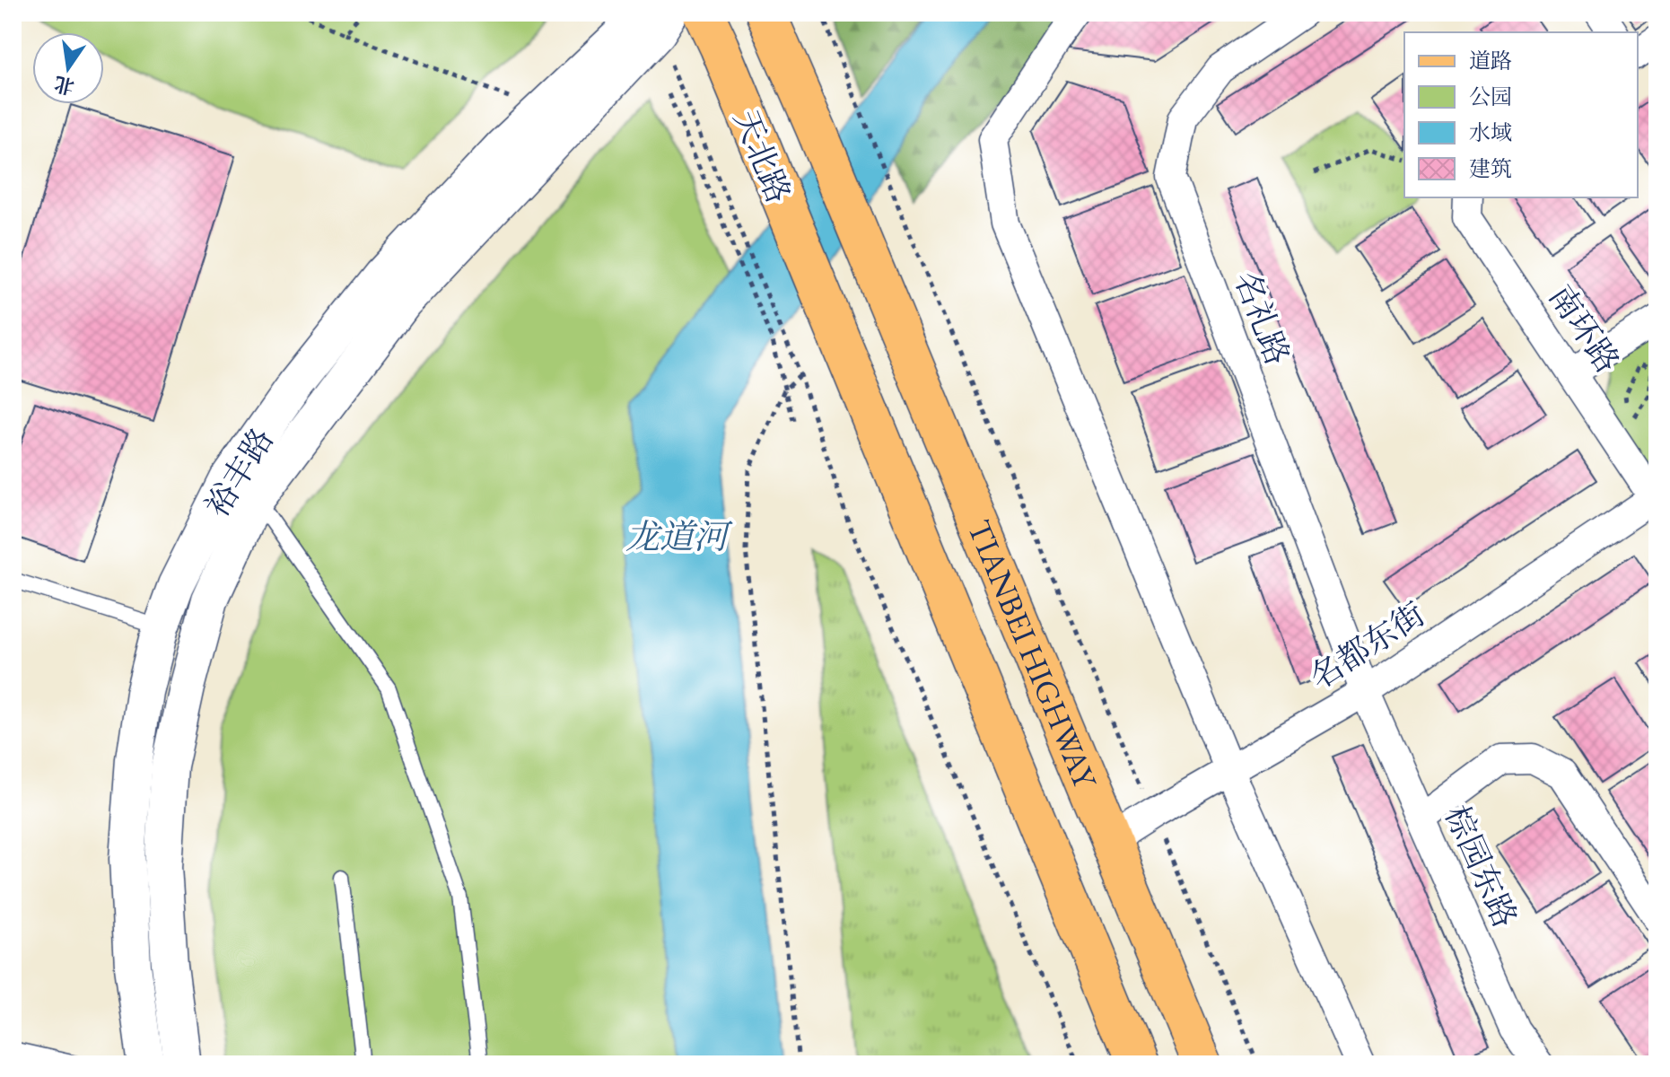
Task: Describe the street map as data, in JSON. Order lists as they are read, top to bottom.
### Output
{
  "streets": {
    "main road": ["天北路", "TIANBEI HIGHWAY"],
    "street": [
      "名礼路",
      "南环路",
      "裕丰路",
      "名都东街",
      "棕园东路"
    ]
  },
  "crossings": [
    ["天北路", "TIANBEI HIGHWAY"],
    ["名礼路", "名都东街"],
    ["名礼路", "棕园东路"],
    ["南环路", "名都东街"],
    ["名都东街", "TIANBEI HIGHWAY"],
    ["名都东街", "棕园东路"]
  ],
  "water": ["龙道河"],
  "legend": [
    "道路",
    "公园",
    "水域",
    "建筑"
  ],
  "north": "bottom"
}
